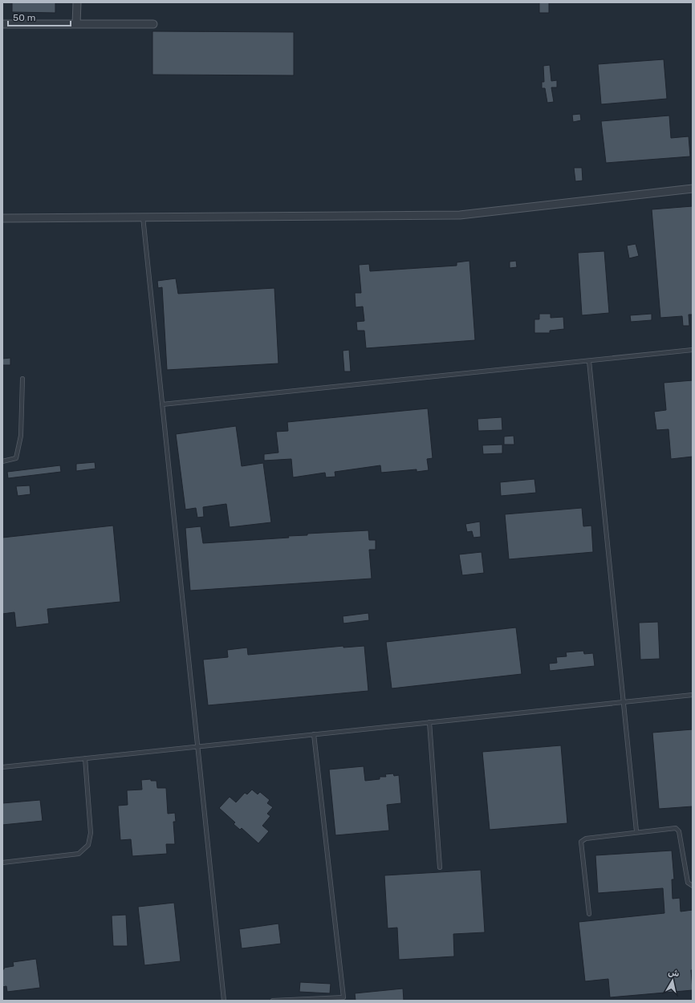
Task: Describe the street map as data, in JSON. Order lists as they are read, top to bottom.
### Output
{
  "scale_bar": "50 m",
  "north": "top"
}
